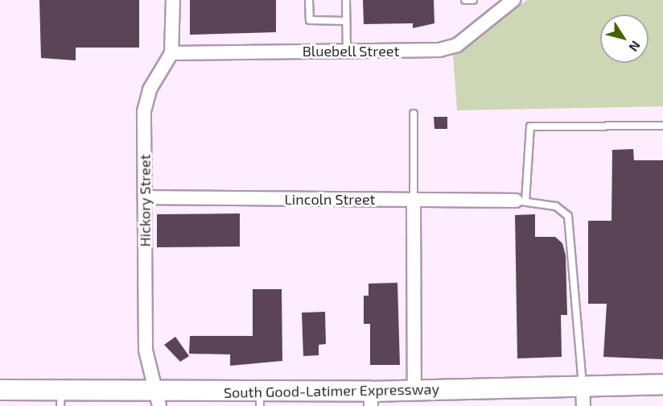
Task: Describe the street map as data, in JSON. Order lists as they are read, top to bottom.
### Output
{
  "streets": {
    "main road": ["South Good-Latimer Expressway"],
    "street": ["Bluebell Street", "Lincoln Street", "Hickory Street"]
  },
  "crossings": [
    ["Bluebell Street", "Hickory Street"],
    ["Lincoln Street", "Hickory Street"],
    ["Hickory Street", "South Good-Latimer Expressway"]
  ],
  "north": "bottom right"
}
